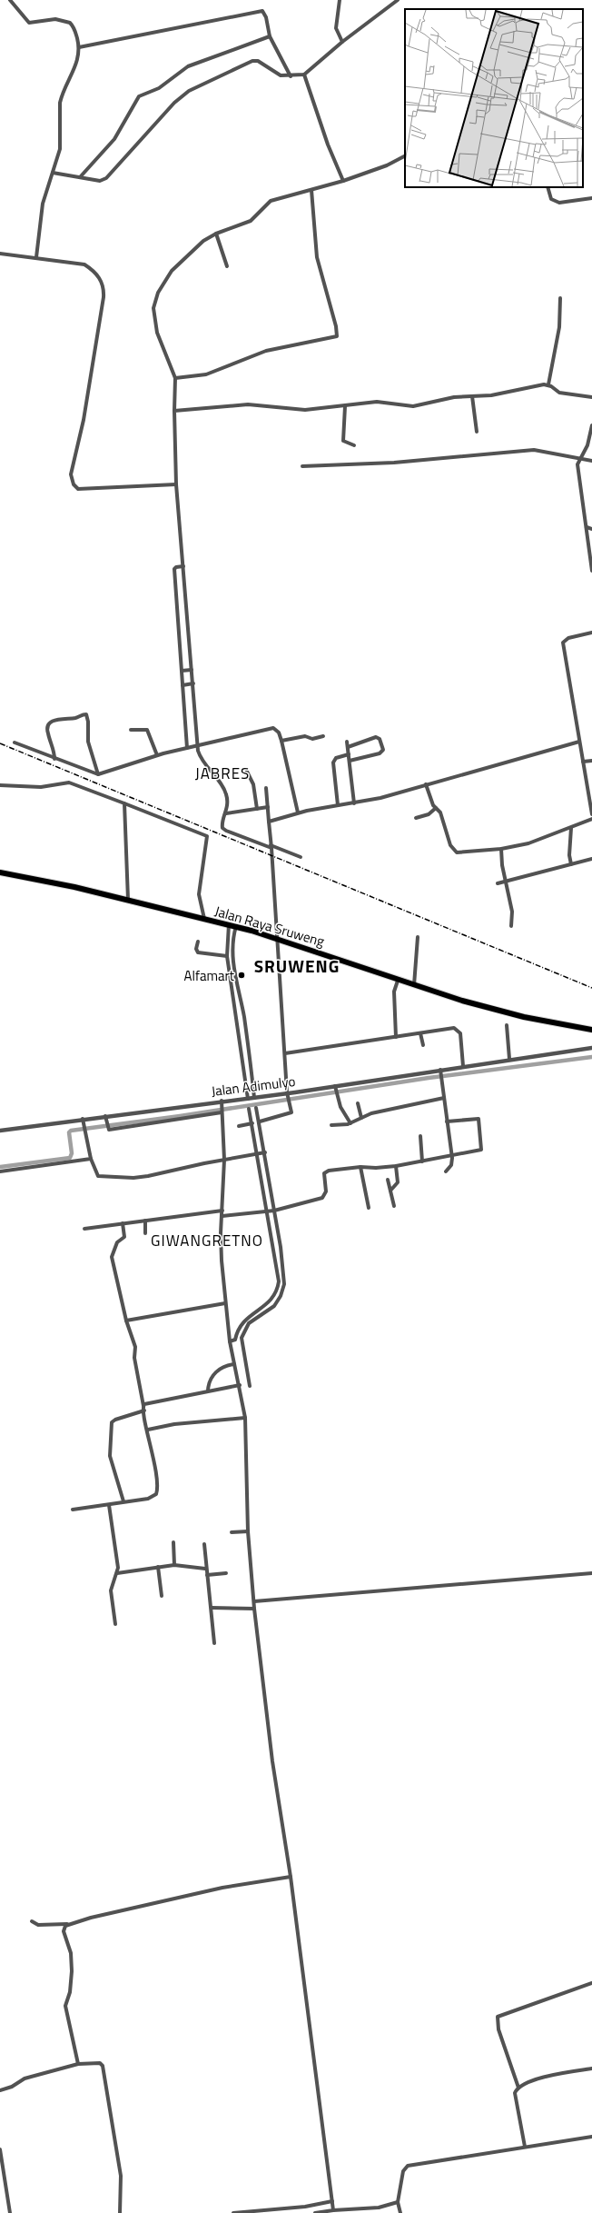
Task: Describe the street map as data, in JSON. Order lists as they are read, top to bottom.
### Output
{
  "streets": {
    "highway": ["Jalan Raya Sruweng"],
    "street": ["Jalan Adimulyo"]
  },
  "districts": ["JABRES", "SRUWENG", "GIWANGRETNO"],
  "places": ["Alfamart"]
}
